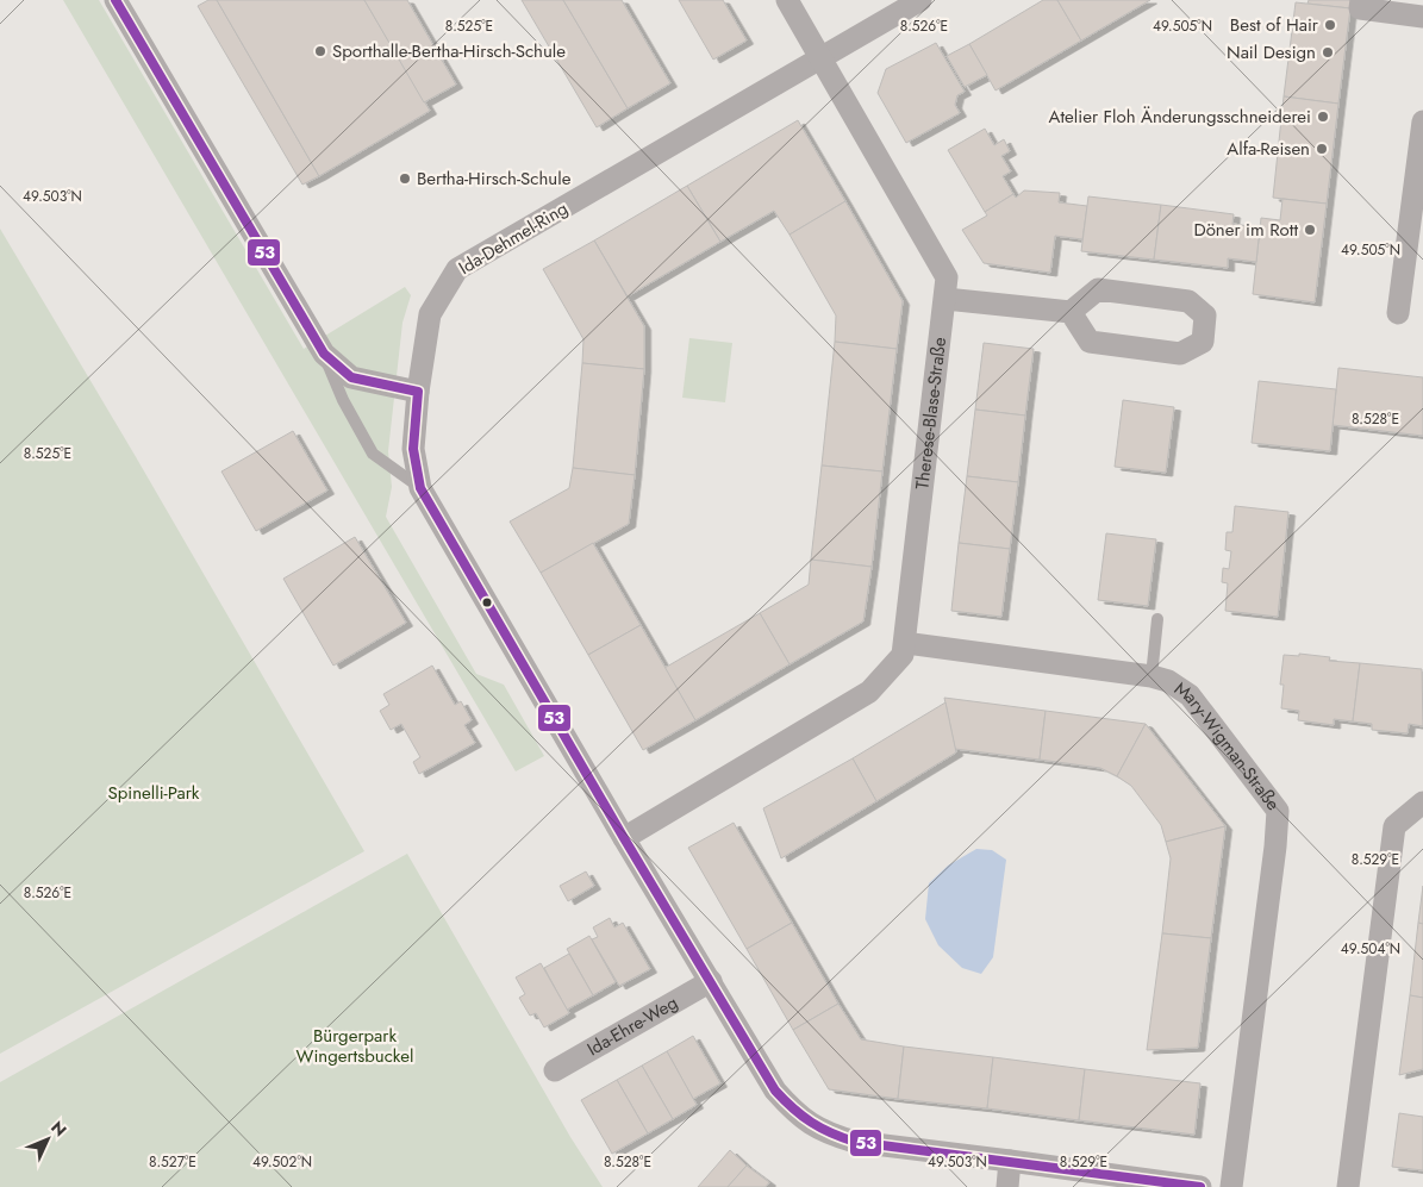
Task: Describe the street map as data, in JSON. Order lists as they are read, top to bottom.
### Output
{
  "streets": {
    "street": [
      "Ida-Dehmel-Ring",
      "Therese-Blase-Straße",
      "Mary-Wigman-Straße",
      "Ida-Ehre-Weg"
    ]
  },
  "crossings": [
    ["Ida-Dehmel-Ring", "Therese-Blase-Straße"],
    ["Ida-Dehmel-Ring", "Ida-Ehre-Weg"],
    ["Therese-Blase-Straße", "Mary-Wigman-Straße"]
  ],
  "parks": ["Spinelli-Park", "Bürgerpark Wingertsbuckel"],
  "places": [
    "Best of Hair",
    "Sporthalle-Bertha-Hirsch-Schule",
    "Nail Design",
    "Atelier Floh Änderungsschneiderei",
    "Alfa-Reisen",
    "Bertha-Hirsch-Schule",
    "Döner im Rott"
  ],
  "lines": ["transit line 53"],
  "north": "top right",
  "coordinates": [
    "8.525°E",
    "8.526°E",
    "49.505°N",
    "49.503°N",
    "8.528°E",
    "8.529°E",
    "49.504°N",
    "49.502°N",
    "8.527°E"
  ]
}
